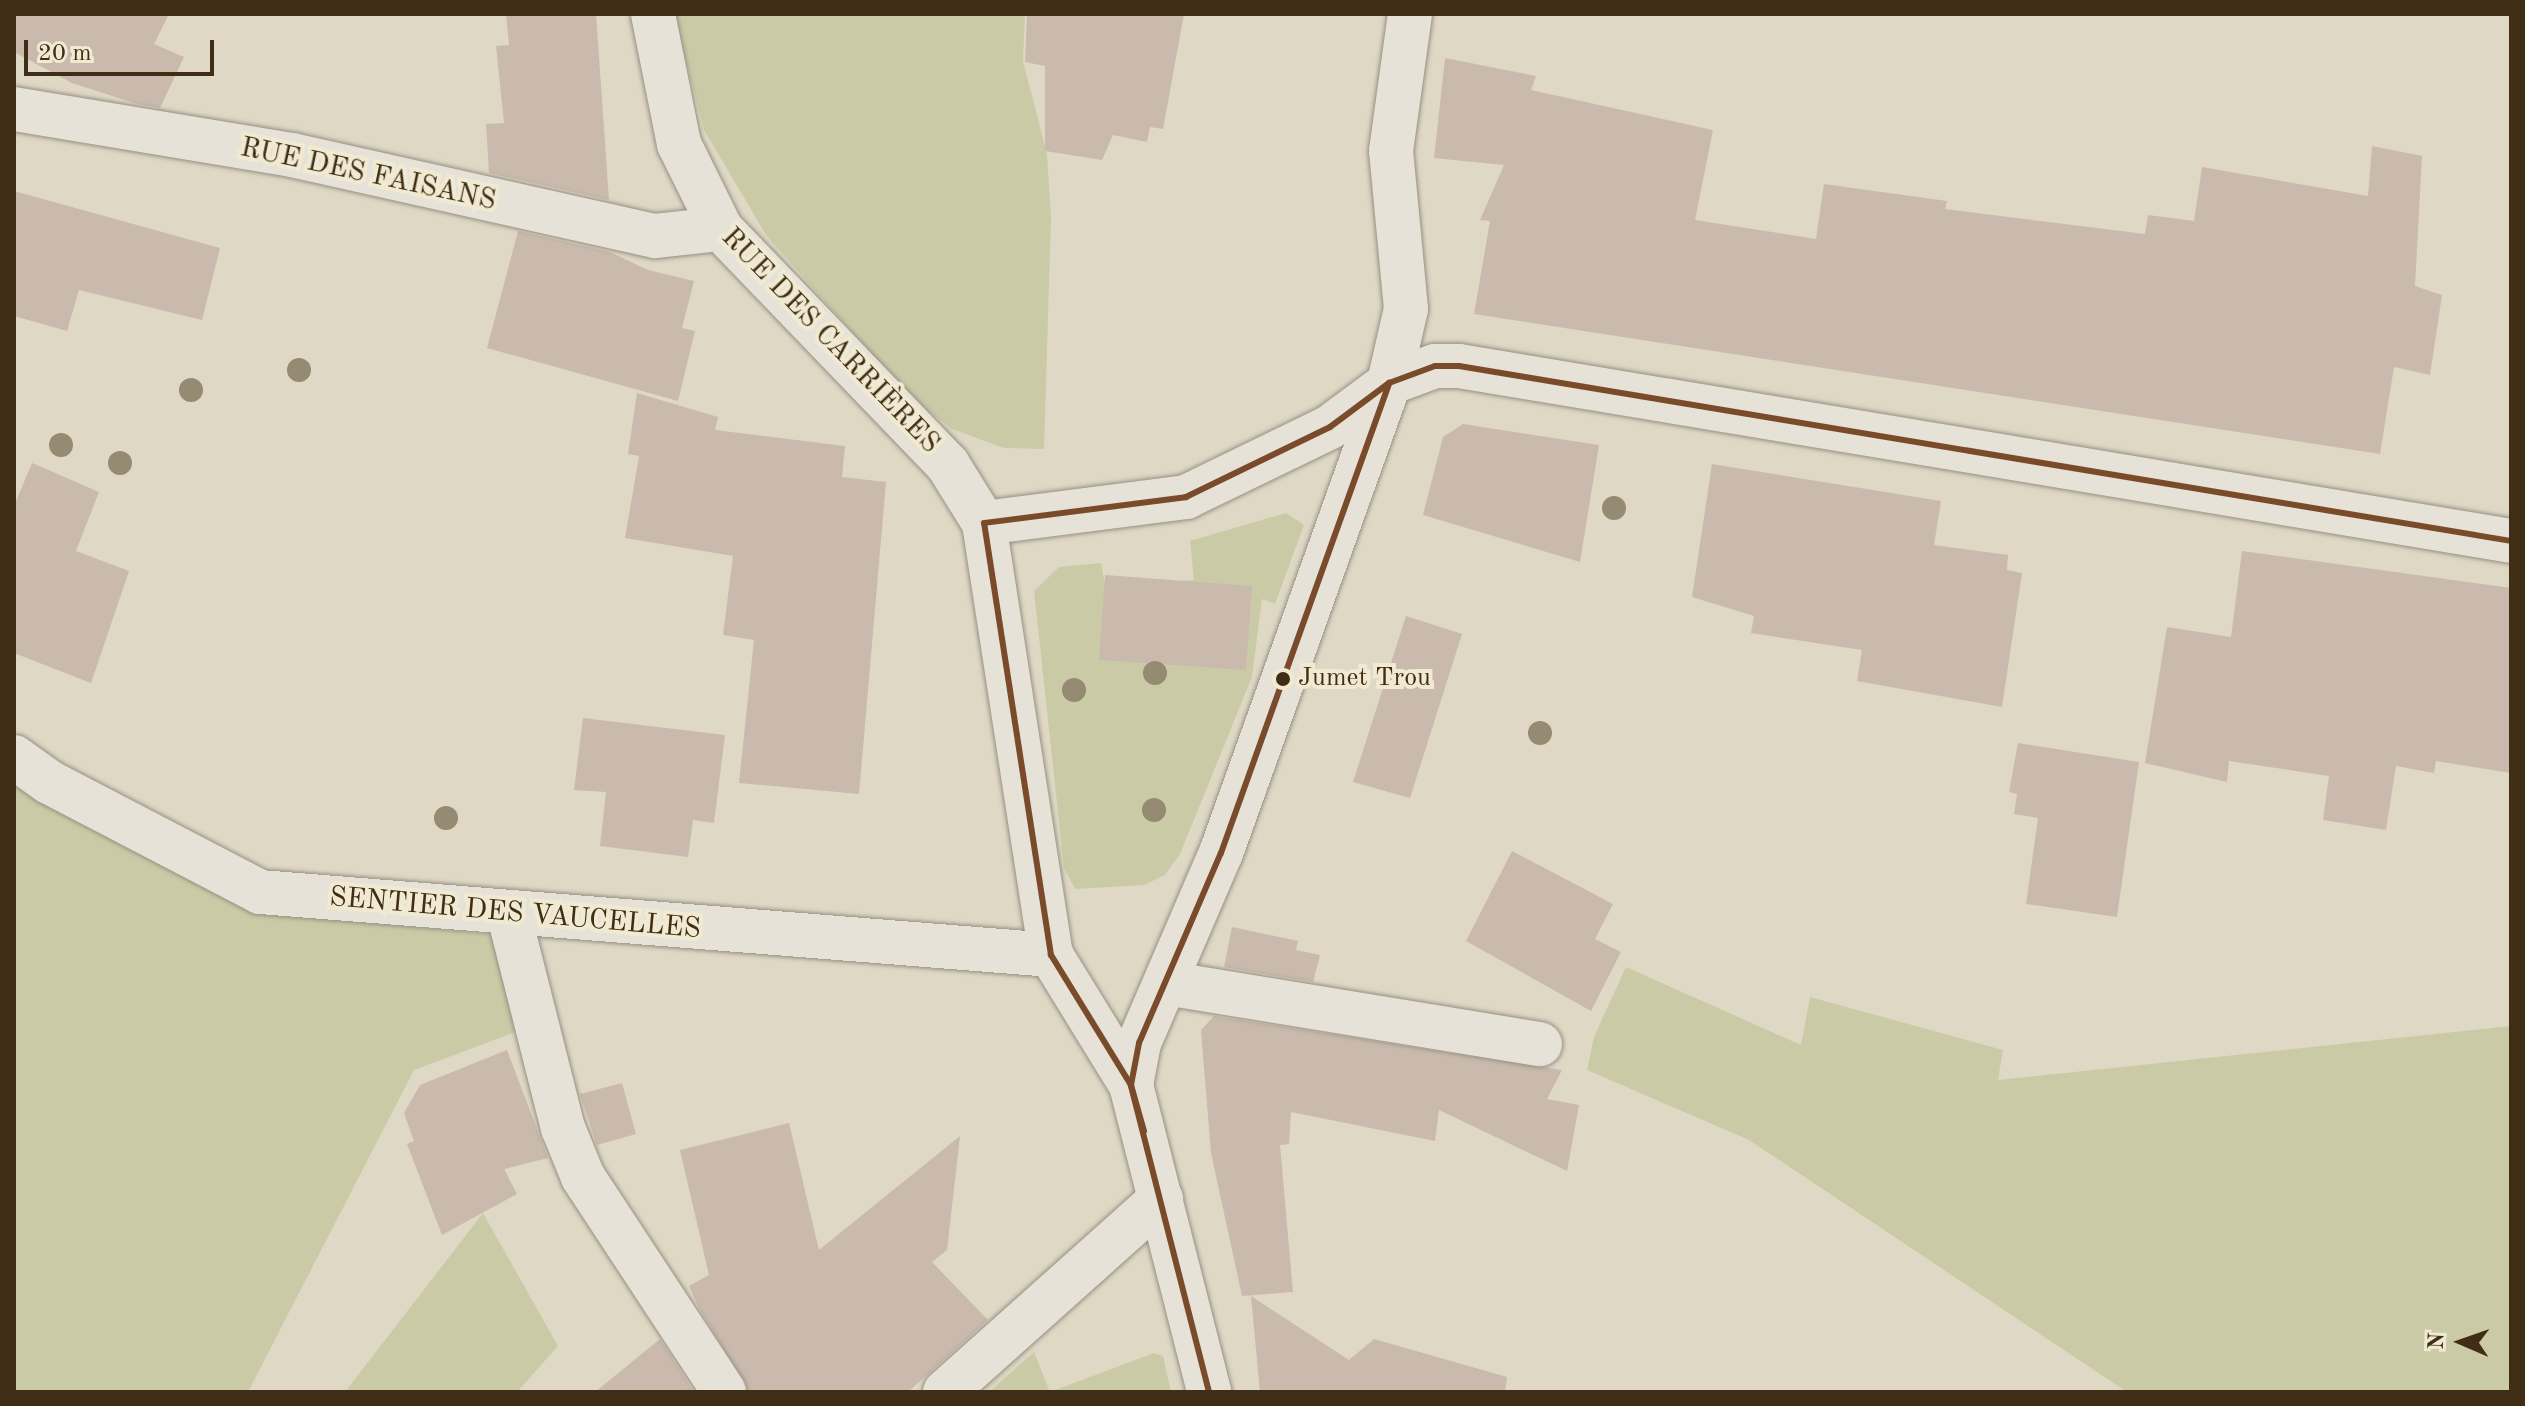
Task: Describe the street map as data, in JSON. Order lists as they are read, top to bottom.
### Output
{
  "streets": {
    "street": ["RUE DES FAISANS", "RUE DES CARRIÈRES", "SENTIER DES VAUCELLES"]
  },
  "crossings": [
    ["RUE DES FAISANS", "RUE DES CARRIÈRES"]
  ],
  "places": ["Jumet Trou"],
  "scale_bar": "20 m",
  "north": "left"
}
